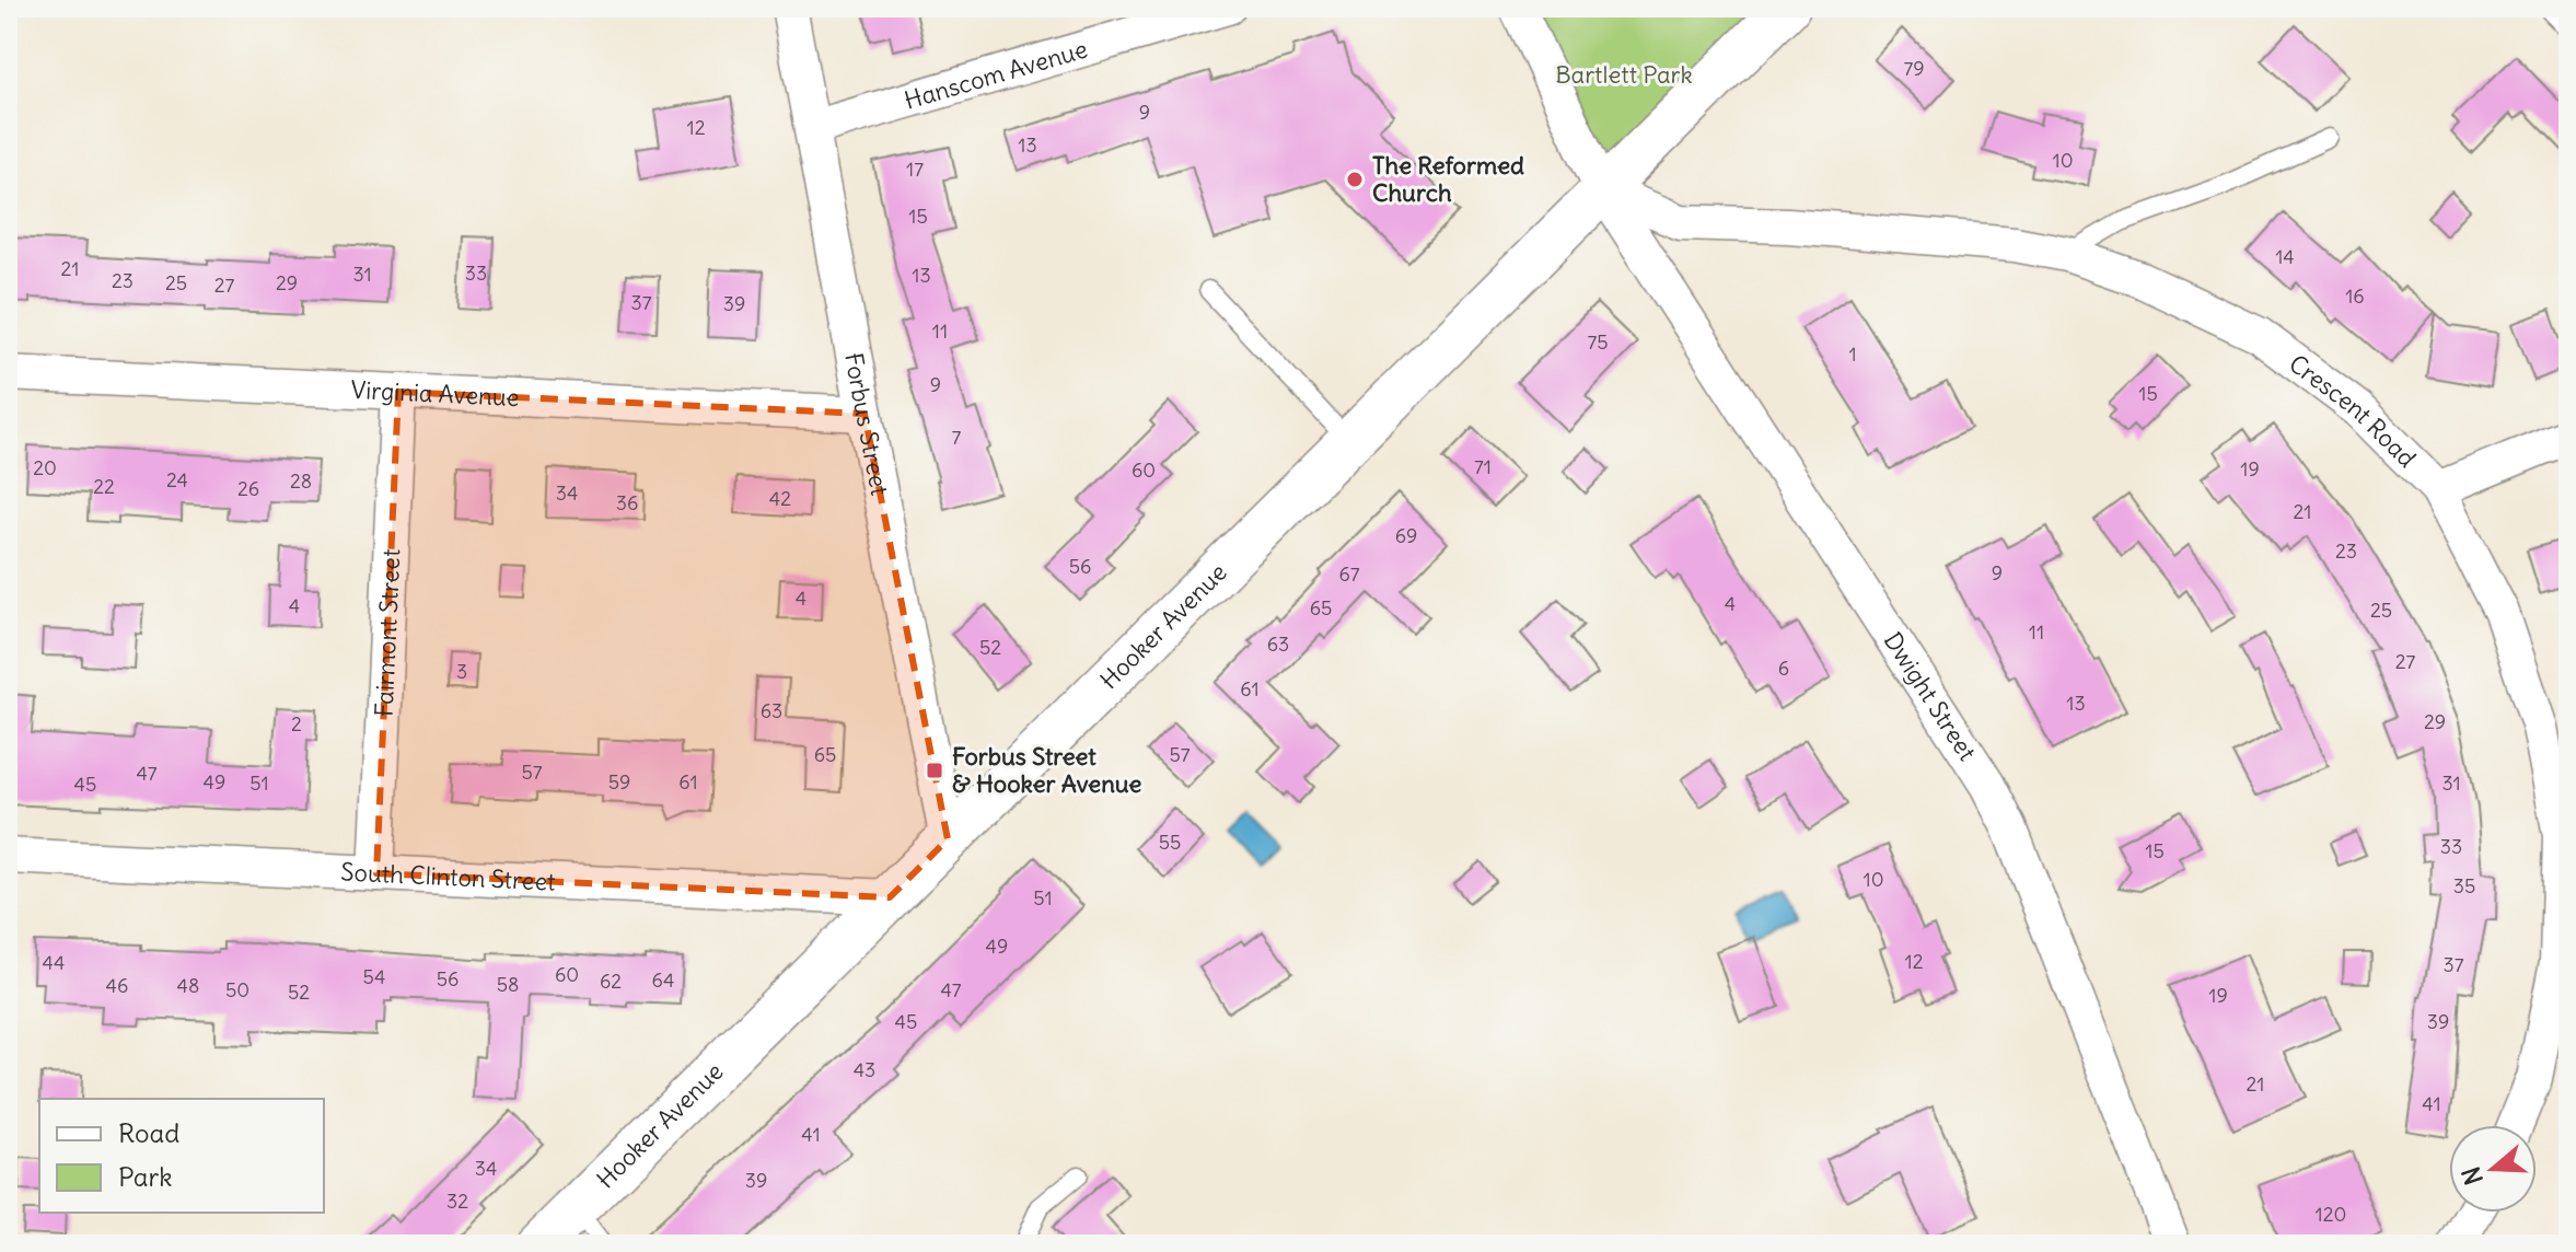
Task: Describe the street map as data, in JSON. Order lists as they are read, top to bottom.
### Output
{
  "streets": {
    "street": [
      "Hanscom Avenue",
      "Virginia Avenue",
      "Crescent Road",
      "Forbus Street",
      "Hooker Avenue",
      "Fairmont Street",
      "Dwight Street",
      "South Clinton Street"
    ]
  },
  "crossings": [
    ["Hanscom Avenue", "Forbus Street"],
    ["Virginia Avenue", "Forbus Street"],
    ["Virginia Avenue", "Fairmont Street"],
    ["Crescent Road", "Hooker Avenue"],
    ["Crescent Road", "Dwight Street"],
    ["Forbus Street", "Hooker Avenue"],
    ["Hooker Avenue", "Dwight Street"],
    ["Hooker Avenue", "South Clinton Street"],
    ["Fairmont Street", "South Clinton Street"]
  ],
  "parks": ["Bartlett Park"],
  "places": {
    "other": ["The Reformed Church"],
    "transit": ["Forbus Street & Hooker Avenue"]
  },
  "house_numbers": [
    "79",
    "9",
    "12",
    "13",
    "10",
    "17",
    "15",
    "14",
    "21",
    "33",
    "31",
    "13",
    "23",
    "25",
    "29",
    "27",
    "16",
    "37",
    "39",
    "11",
    "75",
    "1",
    "9",
    "15",
    "7",
    "71",
    "20",
    "19",
    "60",
    "24",
    "28",
    "22",
    "26",
    "34",
    "42",
    "36",
    "21",
    "69",
    "23",
    "56",
    "9",
    "67",
    "4",
    "4",
    "4",
    "65",
    "25",
    "11",
    "63",
    "52",
    "27",
    "6",
    "3",
    "61",
    "13",
    "63",
    "29",
    "2",
    "65",
    "57",
    "57",
    "47",
    "49",
    "59",
    "61",
    "51",
    "31",
    "45",
    "55",
    "33",
    "15",
    "10",
    "35",
    "51",
    "49",
    "12",
    "44",
    "37",
    "60",
    "54",
    "56",
    "64",
    "62",
    "58",
    "46",
    "48",
    "50",
    "47",
    "52",
    "19",
    "45",
    "39",
    "43",
    "21",
    "41",
    "41",
    "34",
    "39",
    "32",
    "120"
  ],
  "legend": ["Road", "Park"],
  "north": "left"
}
